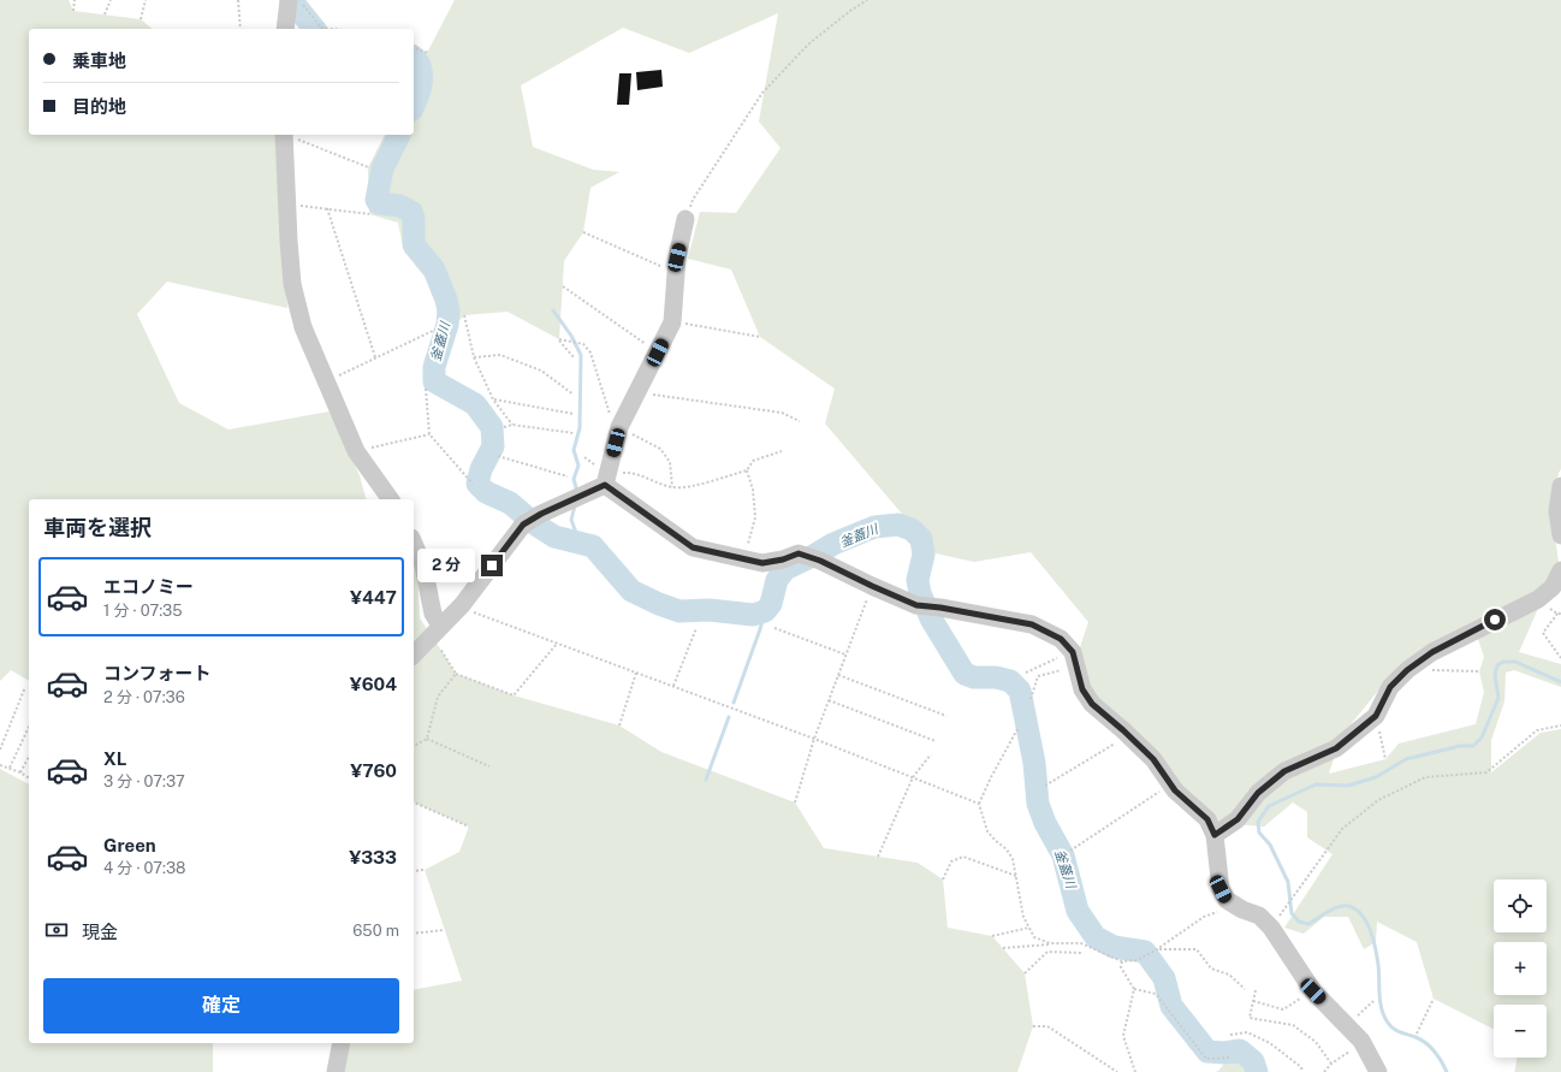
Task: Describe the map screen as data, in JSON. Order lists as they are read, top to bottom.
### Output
{
  "water": ["釜蓋川"],
  "page": {
    "banner": ["乗車地", "目的地"],
    "heading": "車両を選択",
    "bubble": "2 分",
    "list": [
      {
        "name": "エコノミー",
        "note": "1 分 · 07:35",
        "value": "¥447"
      },
      {
        "name": "コンフォート",
        "note": "2 分 · 07:36",
        "value": "¥604"
      },
      {
        "name": "XL",
        "note": "3 分 · 07:37",
        "value": "¥760"
      },
      {
        "name": "Green",
        "note": "4 分 · 07:38",
        "value": "¥333"
      }
    ],
    "map_buttons": ["+", "−"],
    "pay": ["現金", "650 m"],
    "buttons": "確定"
  }
}
